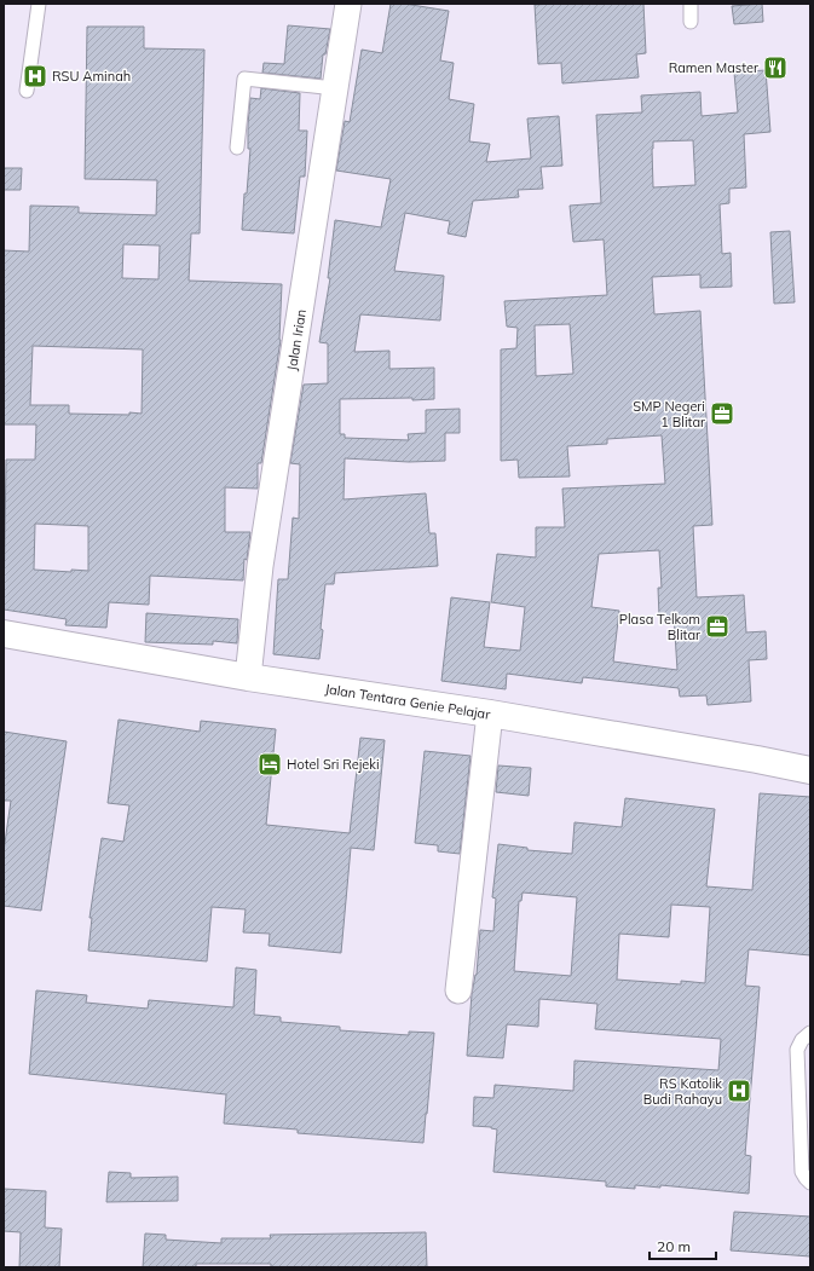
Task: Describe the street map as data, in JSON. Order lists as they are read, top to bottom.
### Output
{
  "streets": {
    "main road": ["Jalan Tentara Genie Pelajar"],
    "street": ["Jalan Irian"]
  },
  "crossings": [
    ["Jalan Irian", "Jalan Tentara Genie Pelajar"]
  ],
  "places": {
    "restaurant": ["Ramen Master"],
    "hospital": ["RSU Aminah", "RS Katolik Budi Rahayu"],
    "office": ["SMP Negeri 1 Blitar", "Plasa Telkom Blitar"],
    "hotel": ["Hotel Sri Rejeki"]
  },
  "scale_bar": "20 m"
}
